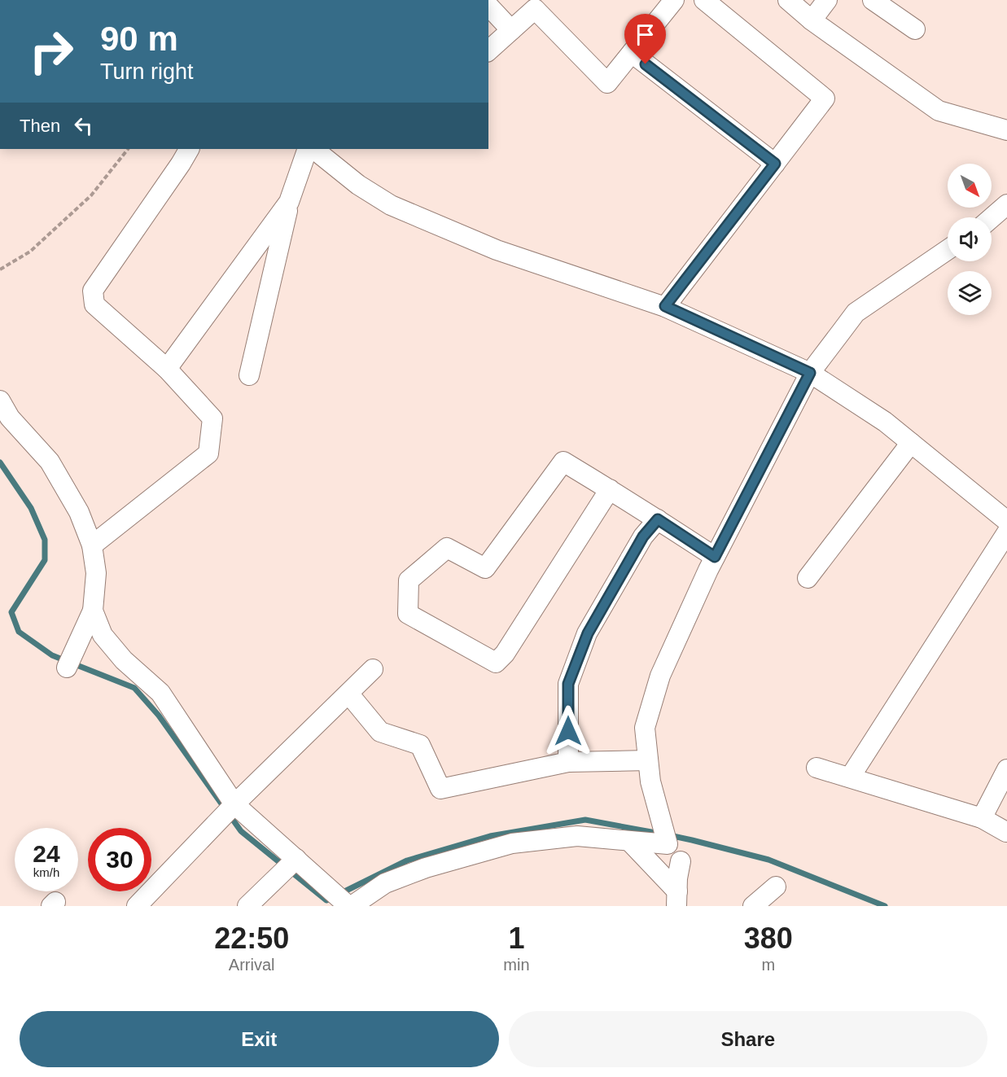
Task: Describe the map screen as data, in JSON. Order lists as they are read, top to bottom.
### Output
{
  "north": "bottom right",
  "page": {
    "turn": ["90 m", "Turn right"],
    "then": "Then",
    "speed": "24 km/h",
    "limit": "30",
    "eta": [
      "22:50",
      "Arrival",
      "1",
      "min",
      "380",
      "m"
    ],
    "buttons": ["Exit", "Share"]
  }
}
